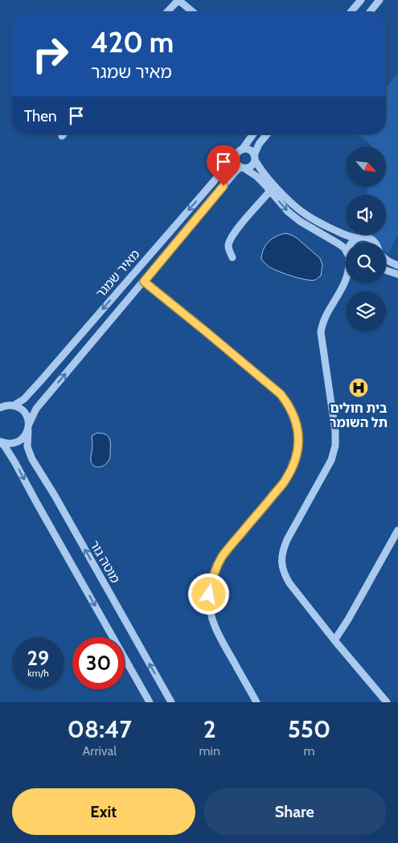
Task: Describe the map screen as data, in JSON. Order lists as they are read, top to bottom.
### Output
{
  "streets": {
    "street": ["מאיר שמגר", "מוטה גור"]
  },
  "crossings": [
    ["מאיר שמגר", "מוטה גור"]
  ],
  "places": {
    "hospital": ["בית חולים תל השומר"]
  },
  "north": "bottom right",
  "page": {
    "turn": ["420 m", "מאיר שמגר"],
    "then": "Then",
    "speed": "29 km/h",
    "limit": "30",
    "eta": [
      "08:47",
      "Arrival",
      "2",
      "min",
      "550",
      "m"
    ],
    "buttons": ["Exit", "Share"]
  }
}
